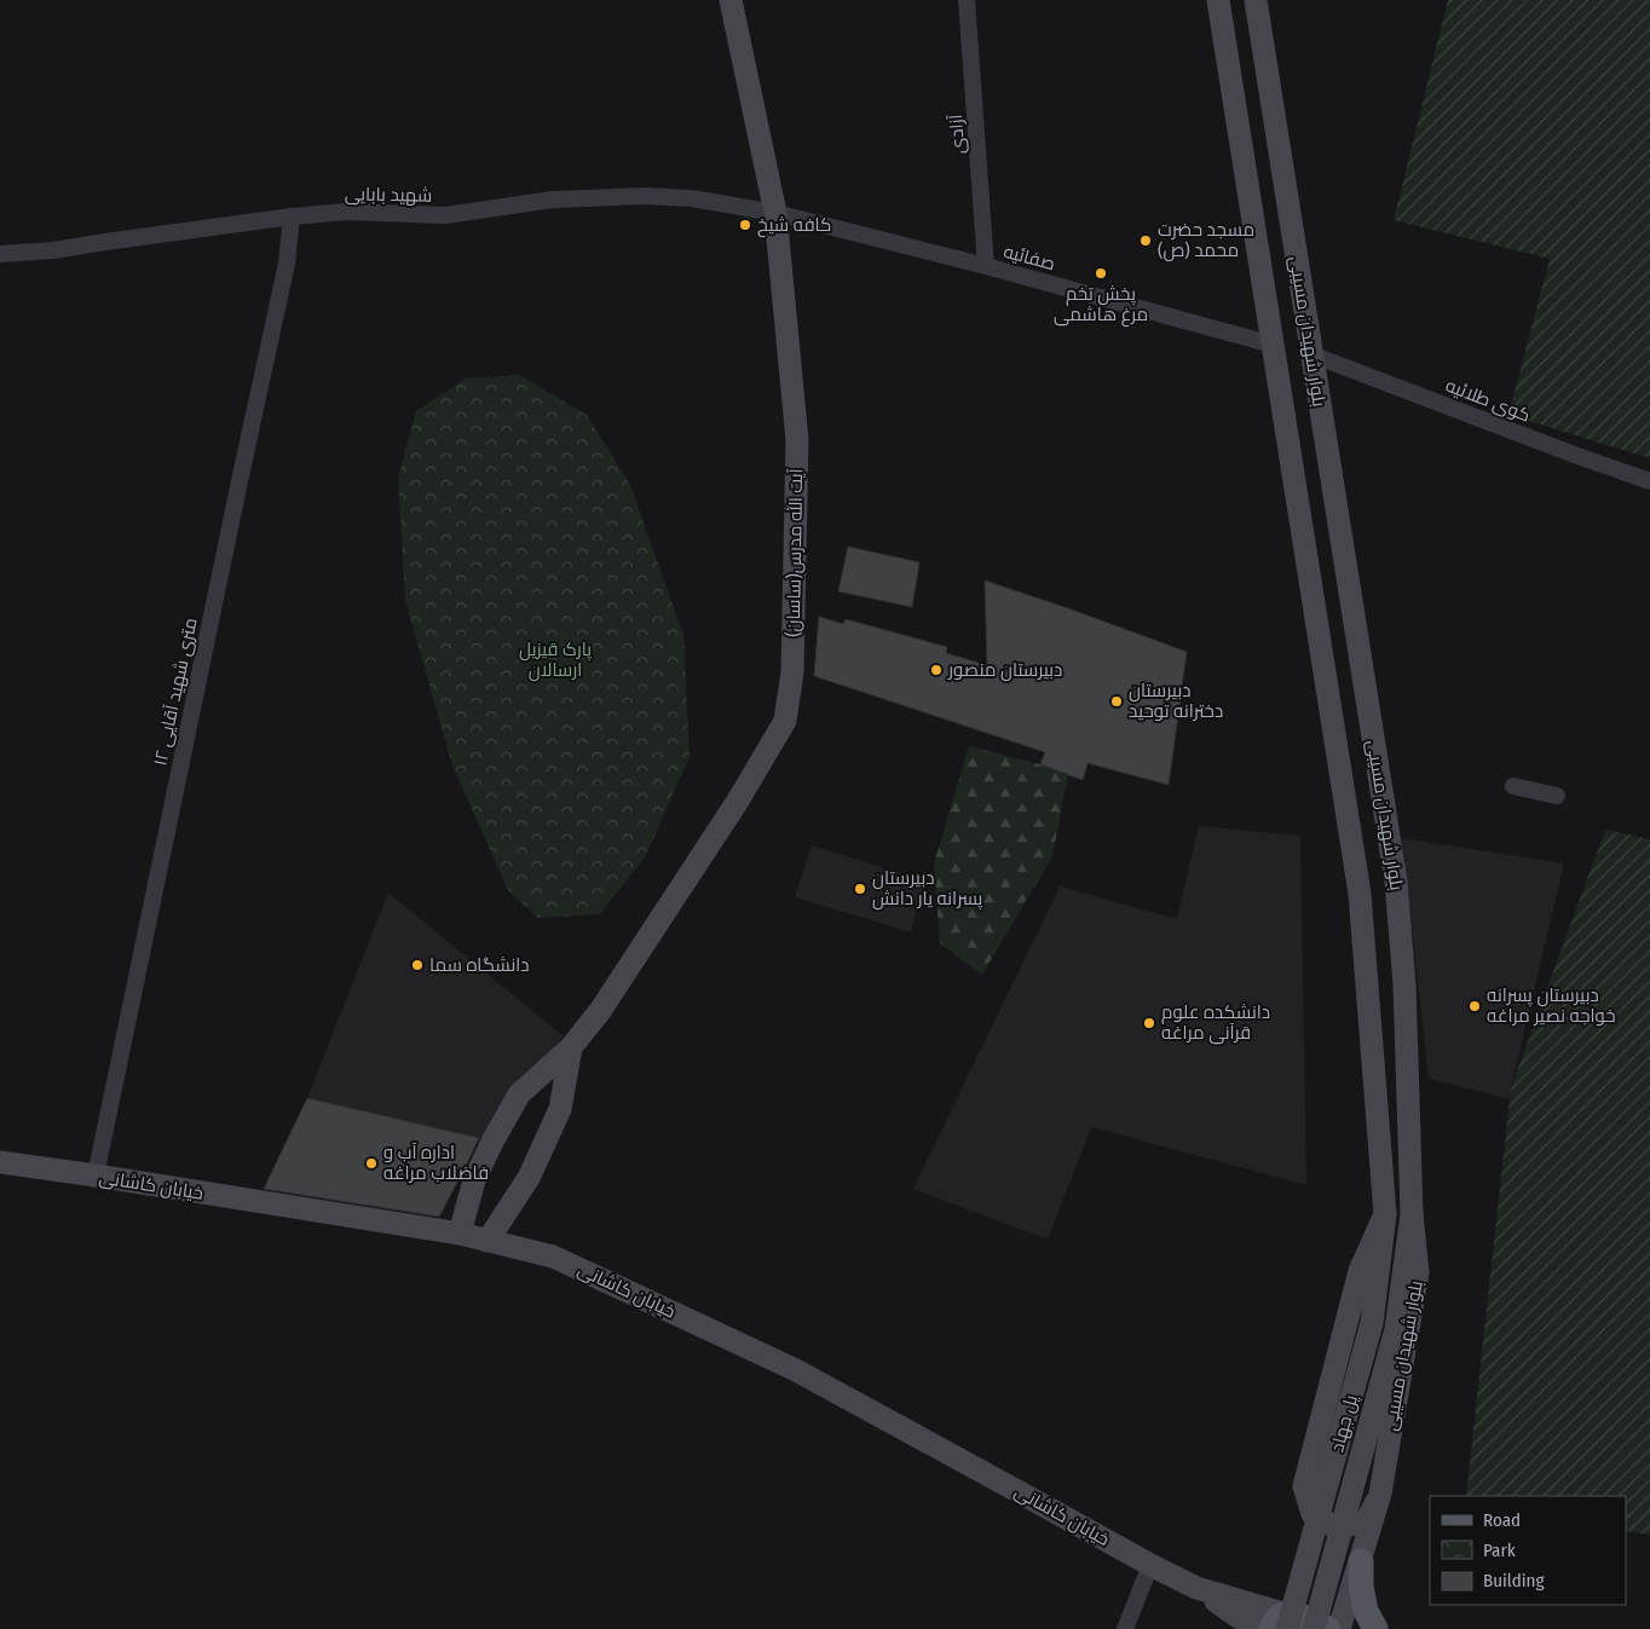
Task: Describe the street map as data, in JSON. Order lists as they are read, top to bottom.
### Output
{
  "streets": {
    "main road": [
      "بلوار شهیدان مسیبی",
      "آیت الله مدرس(ساسان)",
      "خیابان کاشانی",
      "پل جهاد"
    ],
    "street": [
      "آزادی",
      "شهید بابایی",
      "صفائیه",
      "کوی طلائیه",
      "۱۲ متری شهید آقایی"
    ]
  },
  "crossings": [
    ["آزادی", "صفائیه"],
    ["شهید بابایی", "صفائیه"],
    ["شهید بابایی", "آیت الله مدرس(ساسان)"],
    ["شهید بابایی", "۱۲ متری شهید آقایی"],
    ["صفائیه", "بلوار شهیدان مسیبی"],
    ["صفائیه", "آیت الله مدرس(ساسان)"],
    ["بلوار شهیدان مسیبی", "کوی طلائیه"],
    ["بلوار شهیدان مسیبی", "پل جهاد"],
    ["آیت الله مدرس(ساسان)", "خیابان کاشانی"],
    ["۱۲ متری شهید آقایی", "خیابان کاشانی"],
    ["خیابان کاشانی", "پل جهاد"]
  ],
  "parks": ["پارک قیزیل ارسالان"],
  "places": [
    "کافه شیخ",
    "مسجد حضرت محمد (ص)",
    "پخش تخم مرغ هاشمی",
    "دبیرستان منصور",
    "دبیرستان دخترانه توحید",
    "دبیرستان پسرانه یار دانش",
    "دانشگاه سما",
    "دبیرستان پسرانه خواجه نصیر مراغه",
    "دانشکده علوم قرآنی مراغه",
    "اداره آب و فاضلاب مراغه"
  ],
  "legend": ["Road", "Park", "Building"]
}
